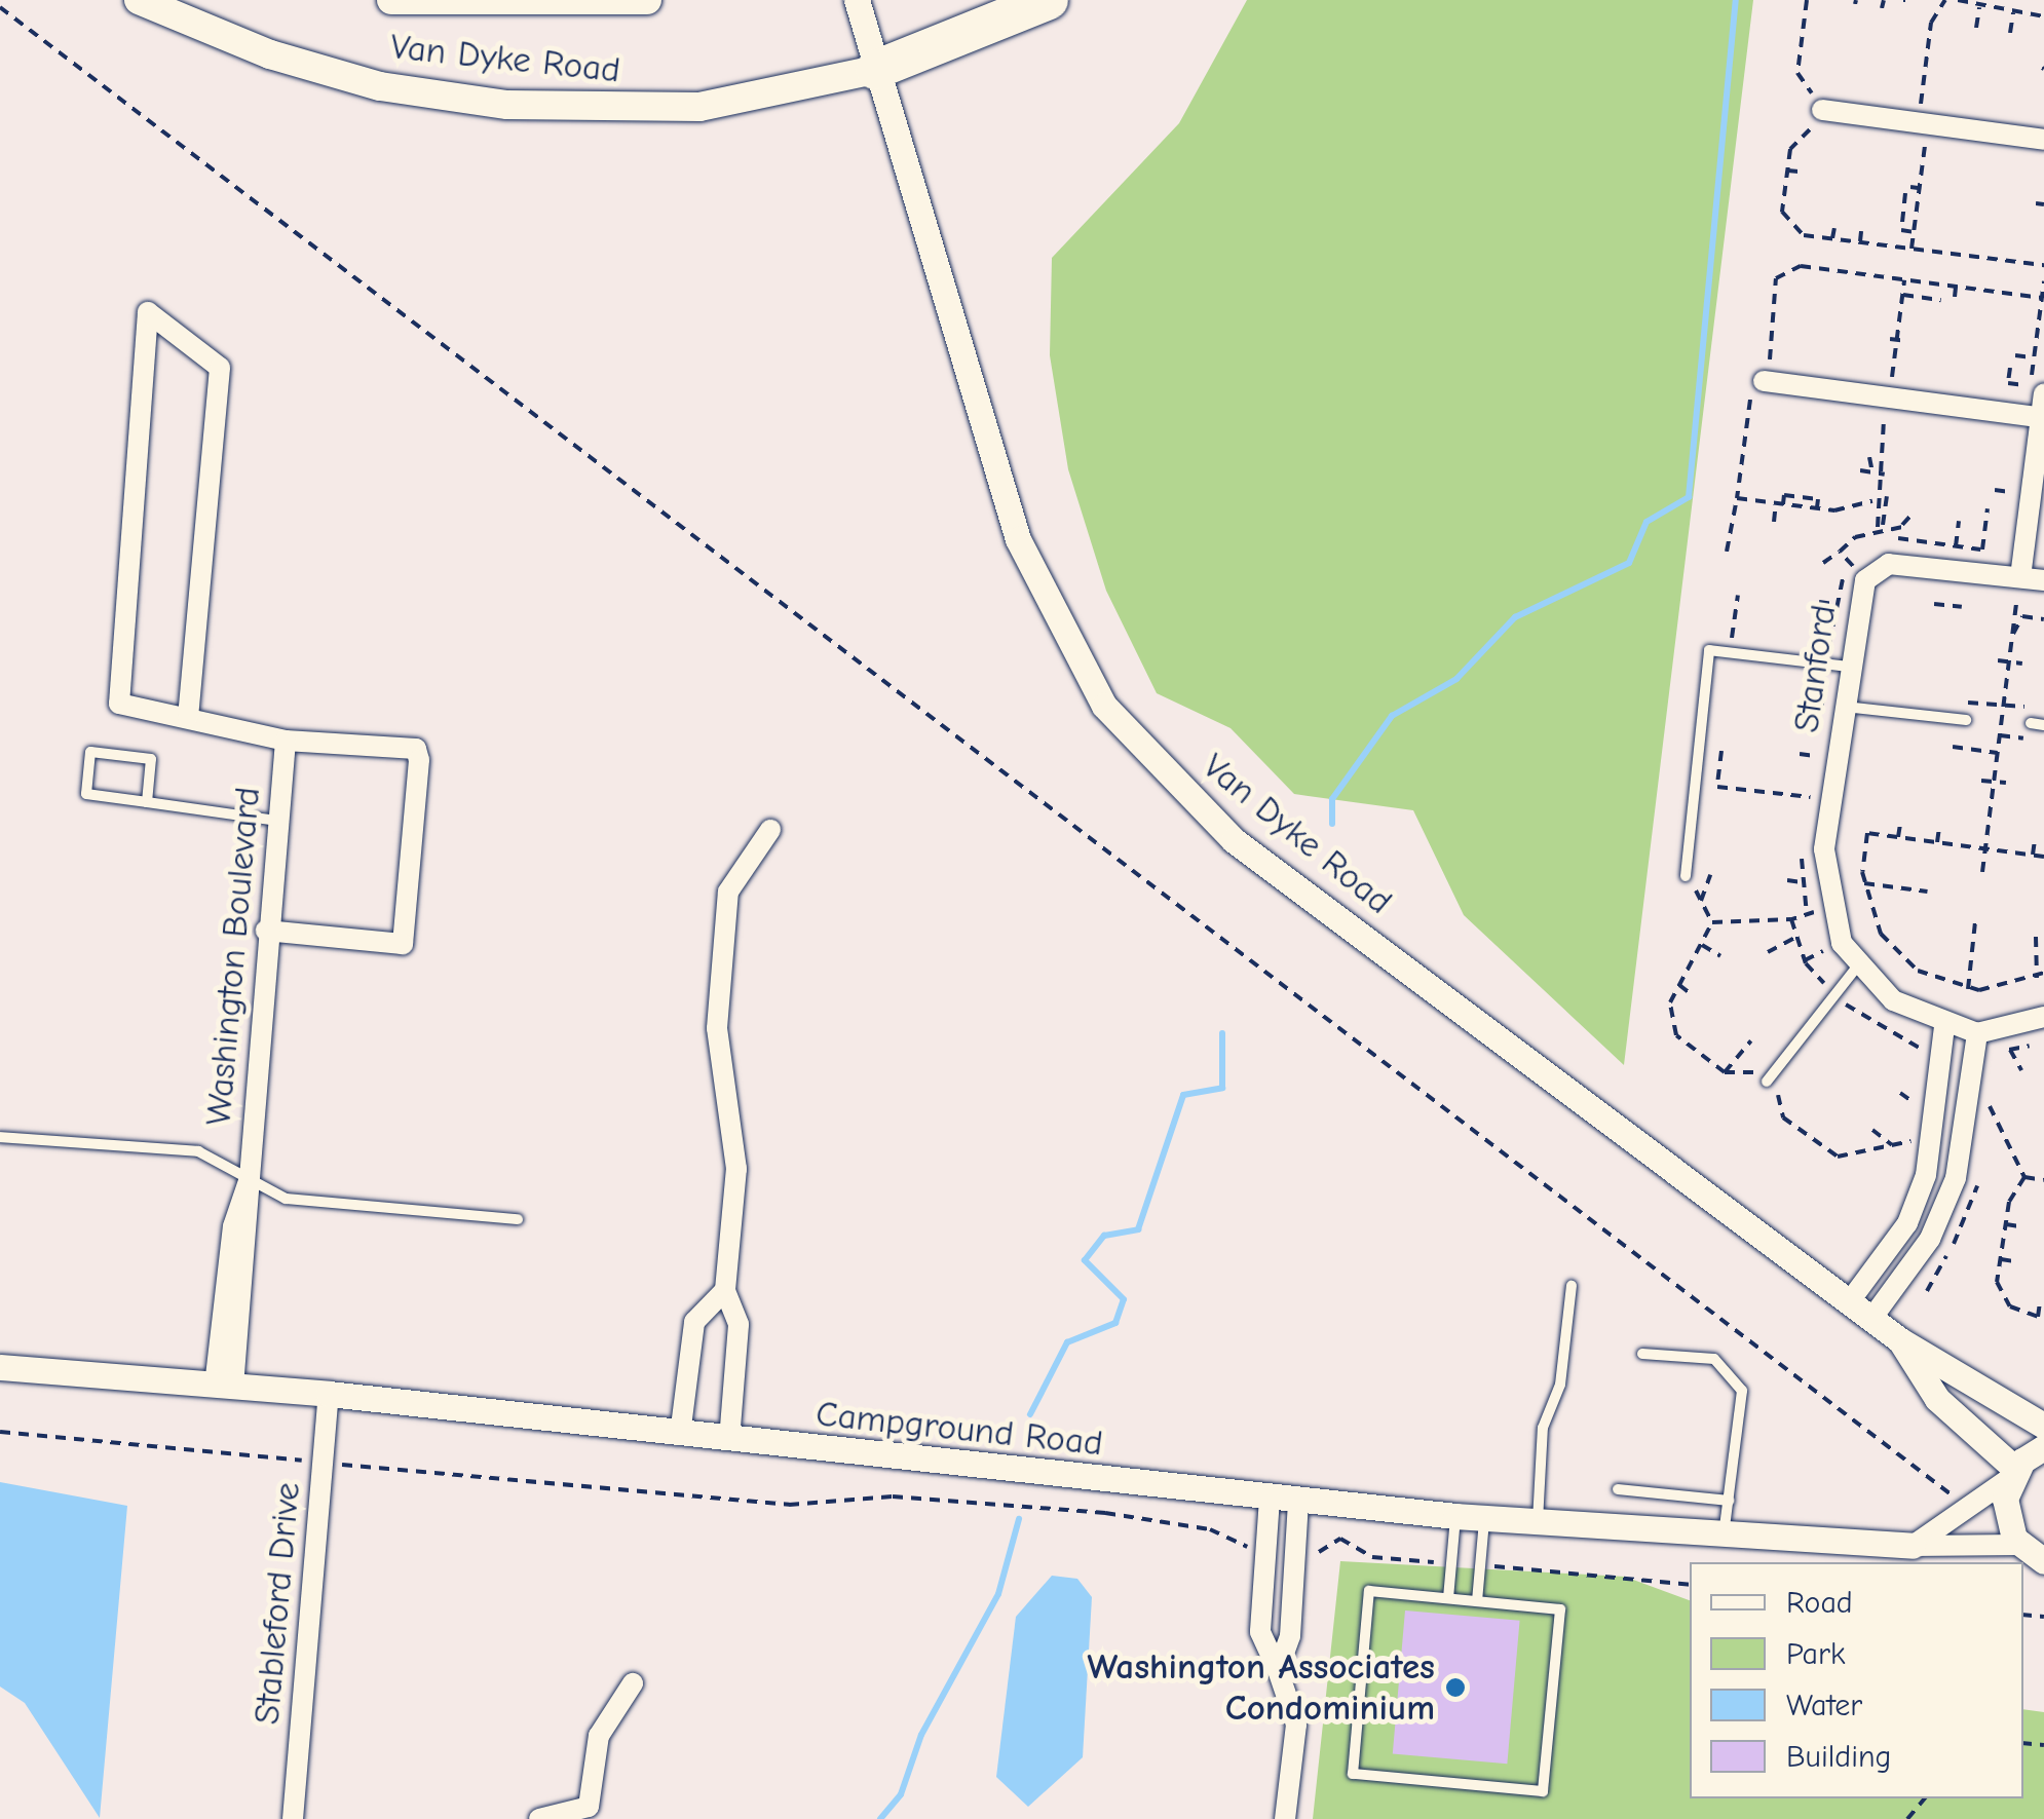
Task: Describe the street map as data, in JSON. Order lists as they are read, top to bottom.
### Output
{
  "streets": {
    "main road": ["Van Dyke Road"],
    "street": [
      "Stanford",
      "Washington Boulevard",
      "Campground Road",
      "Stableford Drive"
    ]
  },
  "crossings": [
    ["Washington Boulevard", "Campground Road"],
    ["Campground Road", "Stableford Drive"]
  ],
  "places": ["Washington Associates Condominium"],
  "legend": [
    "Road",
    "Park",
    "Water",
    "Building"
  ]
}
